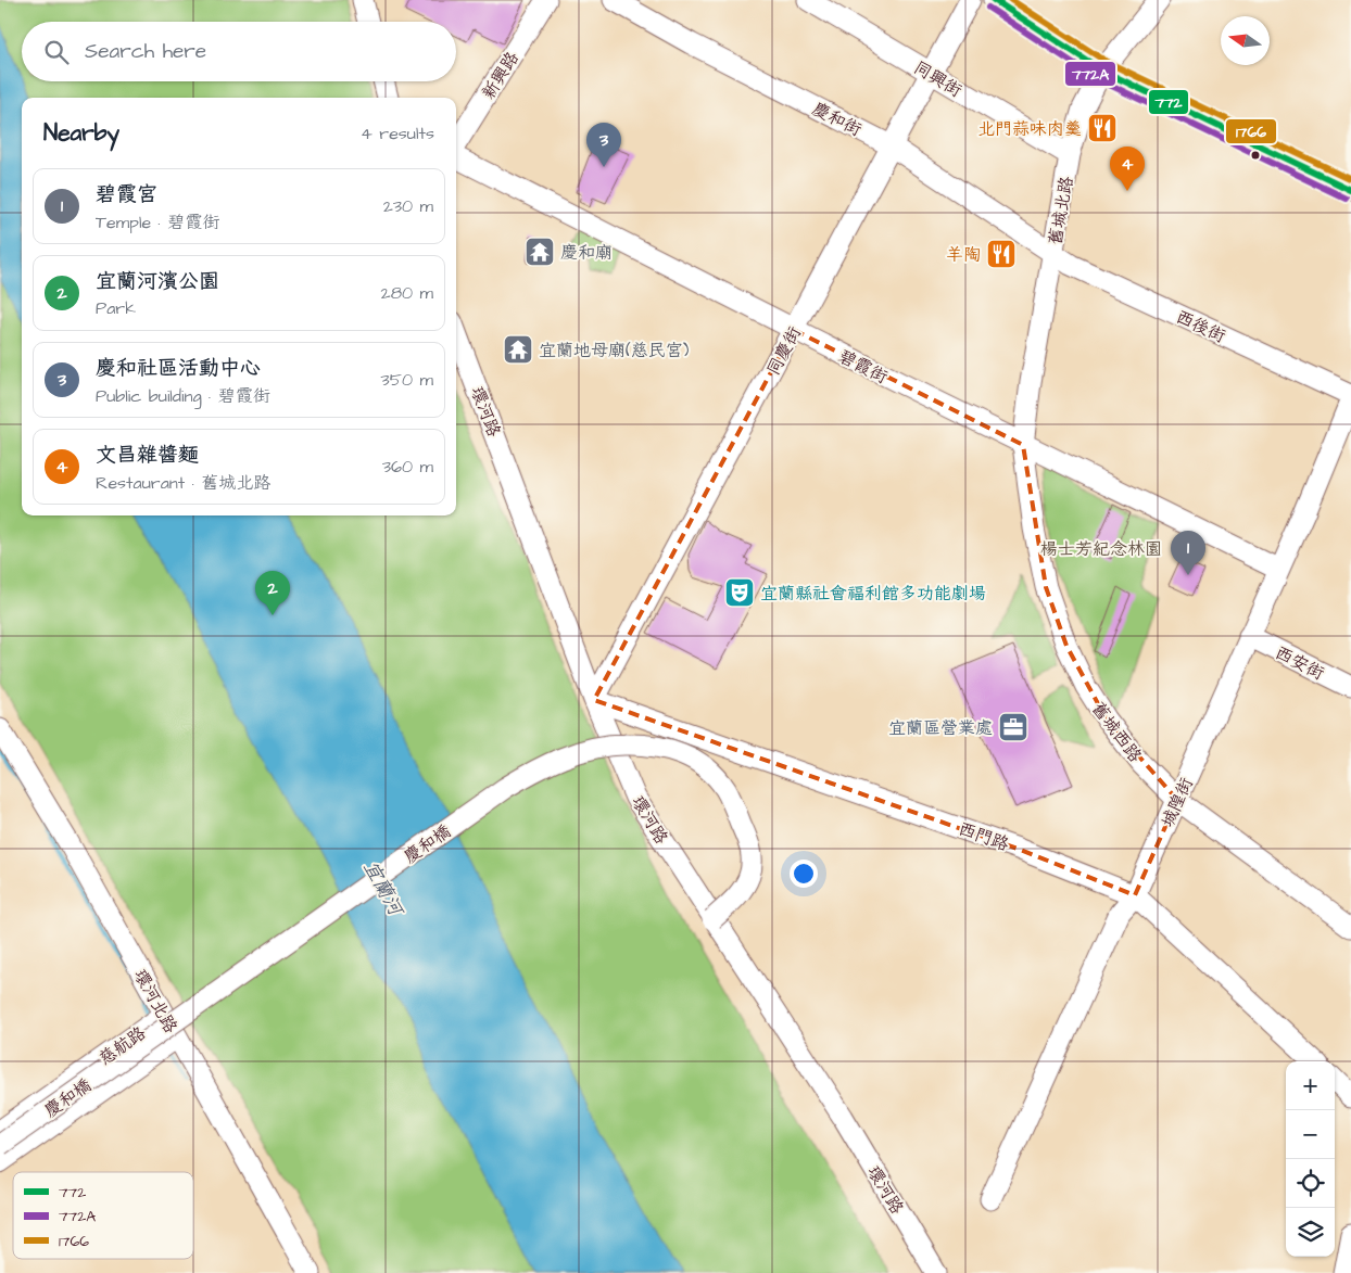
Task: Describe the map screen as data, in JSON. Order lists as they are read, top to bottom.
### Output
{
  "streets": {
    "street": [
      "新興路",
      "同興街",
      "慶和街",
      "舊城北路",
      "西後街",
      "同慶街",
      "碧霞街",
      "環河路",
      "西安街",
      "舊城西路",
      "城隍街",
      "西門路",
      "慶和橋",
      "環河北路",
      "慈航路"
    ]
  },
  "crossings": [
    ["同興街", "舊城北路"],
    ["同興街", "同慶街"],
    ["慶和街", "舊城北路"],
    ["慶和街", "西後街"],
    ["慶和街", "同慶街"],
    ["舊城北路", "西後街"],
    ["舊城北路", "碧霞街"],
    ["舊城北路", "舊城西路"],
    ["西後街", "城隍街"],
    ["同慶街", "碧霞街"],
    ["同慶街", "環河路"],
    ["同慶街", "西門路"],
    ["碧霞街", "舊城西路"],
    ["碧霞街", "城隍街"],
    ["環河路", "西門路"],
    ["環河路", "慶和橋"],
    ["西安街", "城隍街"],
    ["舊城西路", "城隍街"],
    ["城隍街", "西門路"],
    ["環河北路", "慈航路"]
  ],
  "water": ["宜蘭河"],
  "parks": ["楊士芳紀念林園"],
  "places": {
    "restaurant": ["北門蒜味肉羹", "羊陶"],
    "temple": ["慶和廟", "宜蘭地母廟(慈民宮)"],
    "theatre": ["宜蘭縣社會福利館多功能劇場"],
    "office": ["宜蘭區營業處"]
  },
  "lines": ["transit line 772", "transit line 1766", "transit line 772A"],
  "legend": ["772", "772A", "1766"],
  "north": "left",
  "page": {
    "search": "Search here",
    "heading": ["Nearby", "4 results"],
    "pins": [
      "3",
      "4",
      "1",
      "2"
    ],
    "list": [
      {
        "mark": "1",
        "name": "碧霞宮",
        "note": "Temple · 碧霞街",
        "value": "230 m"
      },
      {
        "mark": "2",
        "name": "宜蘭河濱公園",
        "note": "Park",
        "value": "280 m"
      },
      {
        "mark": "3",
        "name": "慶和社區活動中心",
        "note": "Public building · 碧霞街",
        "value": "350 m"
      },
      {
        "mark": "4",
        "name": "文昌雜醬麵",
        "note": "Restaurant · 舊城北路",
        "value": "360 m"
      }
    ],
    "map_buttons": ["+", "−"]
  }
}
